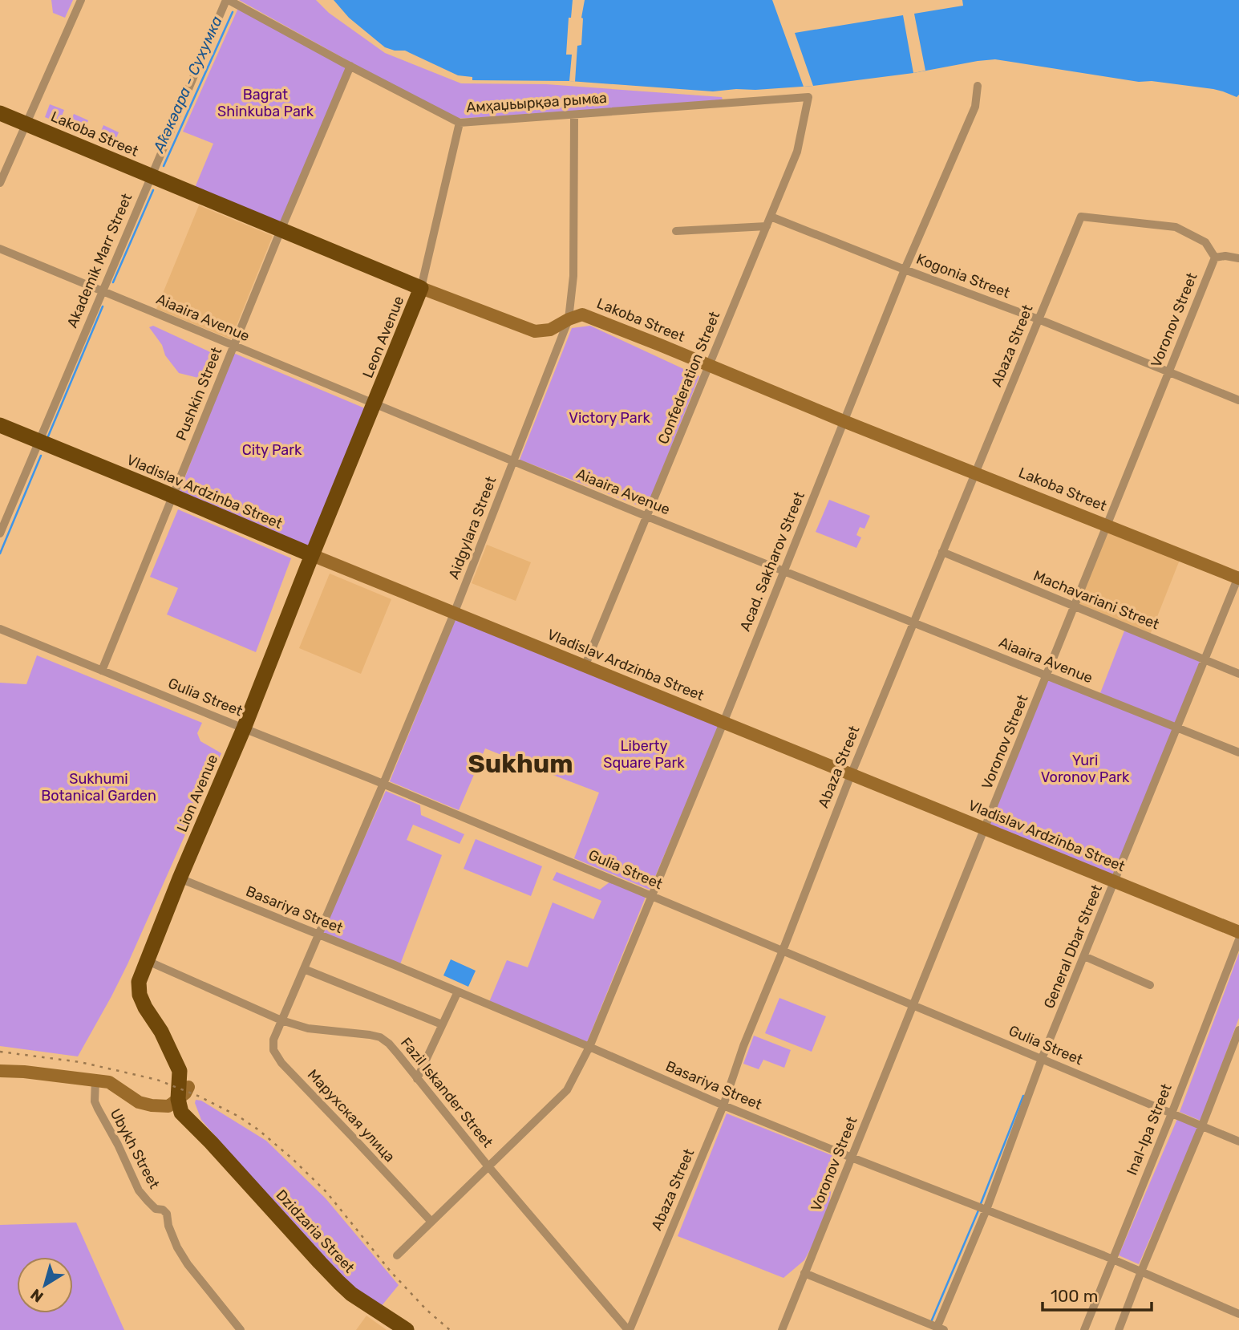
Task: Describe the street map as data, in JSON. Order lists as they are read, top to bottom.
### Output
{
  "streets": {
    "highway": [
      "Lakoba Street",
      "Leon Avenue",
      "Vladislav Ardzinba Street",
      "Lion Avenue",
      "Dzidzaria Street"
    ],
    "street": [
      "Амҳаџьырқәа рымҩа",
      "Akademik Marr Street",
      "Kogonia Street",
      "Aiaaira Avenue",
      "Voronov Street",
      "Abaza Street",
      "Confederation Street",
      "Pushkin Street",
      "Aidgylara Street",
      "Acad. Sakharov Street",
      "Machavariani Street",
      "Gulia Street",
      "Basariya Street",
      "General Dbar Street",
      "Fazil Iskander Street",
      "Марухская улица",
      "Inal-Ipa Street",
      "Ubykh Street"
    ]
  },
  "crossings": [
    ["Амҳаџьырқәа рымҩа", "Akademik Marr Street"],
    ["Амҳаџьырқәа рымҩа", "Leon Avenue"],
    ["Амҳаџьырқәа рымҩа", "Confederation Street"],
    ["Амҳаџьырқәа рымҩа", "Pushkin Street"],
    ["Амҳаџьырқәа рымҩа", "Aidgylara Street"],
    ["Lakoba Street", "Akademik Marr Street"],
    ["Lakoba Street", "Voronov Street"],
    ["Lakoba Street", "Leon Avenue"],
    ["Lakoba Street", "Abaza Street"],
    ["Lakoba Street", "Confederation Street"],
    ["Lakoba Street", "Pushkin Street"],
    ["Lakoba Street", "Aidgylara Street"],
    ["Lakoba Street", "Acad. Sakharov Street"],
    ["Lakoba Street", "General Dbar Street"],
    ["Akademik Marr Street", "Aiaaira Avenue"],
    ["Akademik Marr Street", "Vladislav Ardzinba Street"],
    ["Kogonia Street", "Voronov Street"],
    ["Kogonia Street", "Abaza Street"],
    ["Kogonia Street", "Confederation Street"],
    ["Kogonia Street", "Acad. Sakharov Street"],
    ["Aiaaira Avenue", "Voronov Street"],
    ["Aiaaira Avenue", "Leon Avenue"],
    ["Aiaaira Avenue", "Abaza Street"],
    ["Aiaaira Avenue", "Confederation Street"],
    ["Aiaaira Avenue", "Pushkin Street"],
    ["Aiaaira Avenue", "Aidgylara Street"],
    ["Aiaaira Avenue", "Acad. Sakharov Street"],
    ["Aiaaira Avenue", "General Dbar Street"],
    ["Voronov Street", "Abaza Street"],
    ["Voronov Street", "Vladislav Ardzinba Street"],
    ["Voronov Street", "Machavariani Street"],
    ["Voronov Street", "Gulia Street"],
    ["Voronov Street", "Basariya Street"],
    ["Leon Avenue", "Vladislav Ardzinba Street"],
    ["Leon Avenue", "Lion Avenue"],
    ["Abaza Street", "Vladislav Ardzinba Street"],
    ["Abaza Street", "Machavariani Street"],
    ["Abaza Street", "Gulia Street"],
    ["Abaza Street", "Basariya Street"],
    ["Abaza Street", "Fazil Iskander Street"],
    ["Confederation Street", "Vladislav Ardzinba Street"],
    ["Pushkin Street", "Vladislav Ardzinba Street"],
    ["Pushkin Street", "Gulia Street"],
    ["Vladislav Ardzinba Street", "Aidgylara Street"],
    ["Vladislav Ardzinba Street", "Acad. Sakharov Street"],
    ["Vladislav Ardzinba Street", "Lion Avenue"],
    ["Vladislav Ardzinba Street", "General Dbar Street"],
    ["Aidgylara Street", "Gulia Street"],
    ["Aidgylara Street", "Basariya Street"],
    ["Aidgylara Street", "Марухская улица"],
    ["Acad. Sakharov Street", "Gulia Street"],
    ["Acad. Sakharov Street", "Basariya Street"],
    ["Acad. Sakharov Street", "Fazil Iskander Street"],
    ["Acad. Sakharov Street", "Марухская улица"],
    ["Machavariani Street", "General Dbar Street"],
    ["Gulia Street", "Lion Avenue"],
    ["Gulia Street", "General Dbar Street"],
    ["Gulia Street", "Inal-Ipa Street"],
    ["Lion Avenue", "Basariya Street"],
    ["Lion Avenue", "Fazil Iskander Street"],
    ["Lion Avenue", "Dzidzaria Street"],
    ["Basariya Street", "General Dbar Street"],
    ["Basariya Street", "Inal-Ipa Street"],
    ["Fazil Iskander Street", "Марухская улица"]
  ],
  "districts": ["Sukhum"],
  "water": ["Аҟәкәара - Сухумка"],
  "parks": [
    "Bagrat Shinkuba Park",
    "Victory Park",
    "City Park",
    "Liberty Square Park",
    "Yuri Voronov Park",
    "Sukhumi Botanical Garden"
  ],
  "scale_bar": "100 m",
  "north": "bottom left"
}
